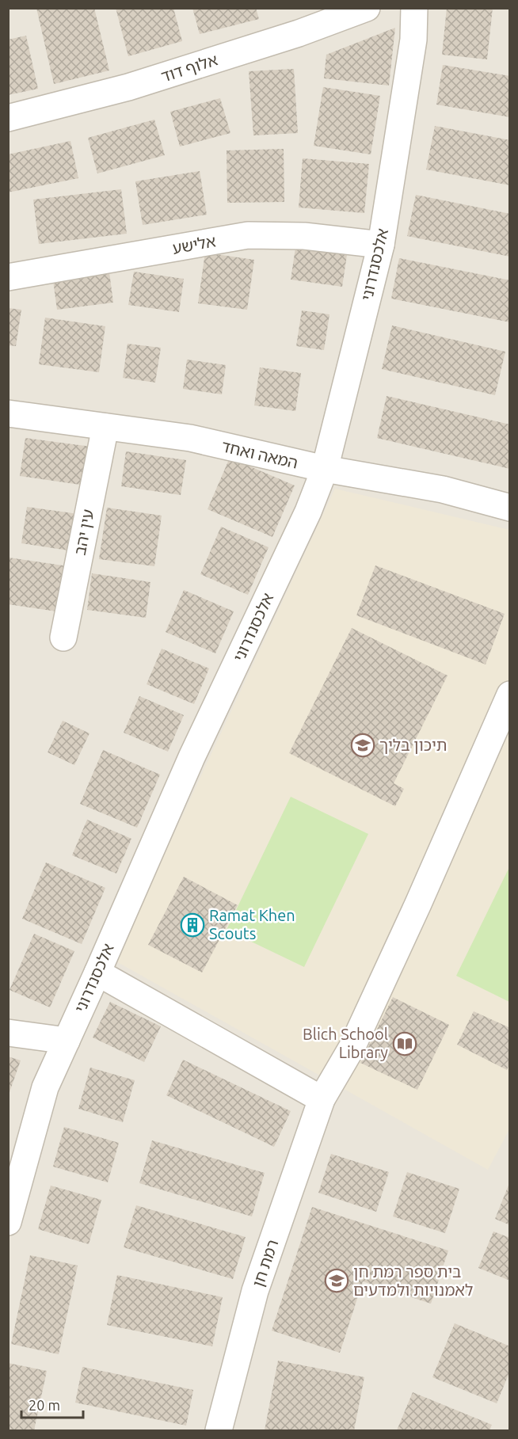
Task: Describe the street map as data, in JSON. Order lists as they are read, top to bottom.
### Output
{
  "streets": {
    "street": [
      "אלוף דוד",
      "אלישע",
      "אלכסנדרוני",
      "המאה ואחד",
      "עין יהב",
      "רמת חן"
    ]
  },
  "crossings": [
    ["אלישע", "אלכסנדרוני"],
    ["אלכסנדרוני", "המאה ואחד"],
    ["המאה ואחד", "עין יהב"]
  ],
  "places": {
    "school or university": ["תיכון בליך", "בית ספר רמת חן לאמנויות ולמדעים"],
    "building": ["Ramat Khen Scouts"],
    "library": ["Blich School Library"]
  },
  "scale_bar": "20 m"
}
